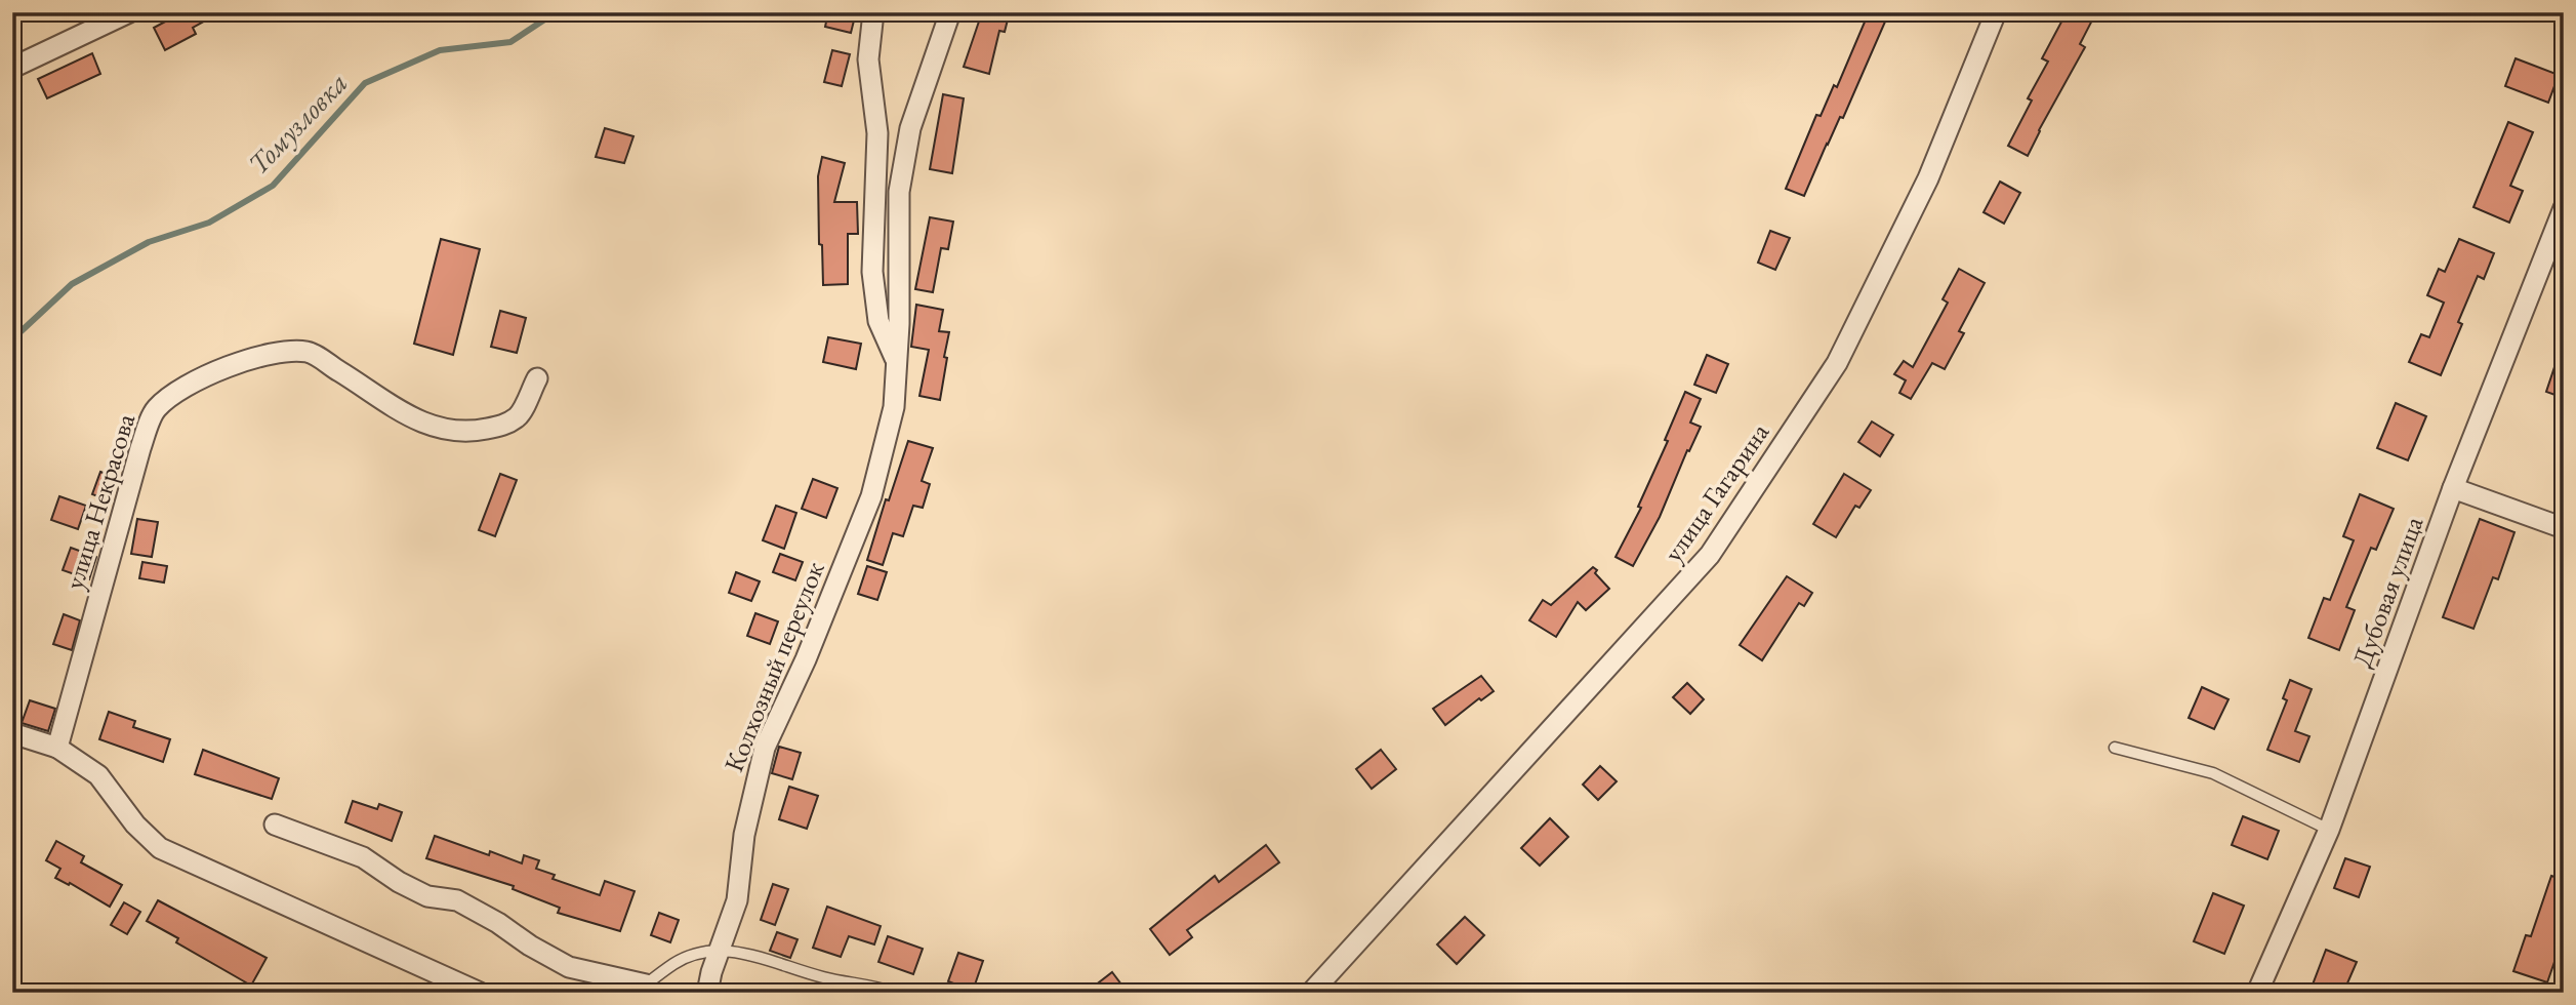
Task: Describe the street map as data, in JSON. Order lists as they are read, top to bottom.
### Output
{
  "streets": {
    "street": [
      "улица Гагарина",
      "улица Некрасова",
      "Дубовая улица",
      "Колхозный переулок"
    ]
  },
  "water": ["Томузловка"]
}
